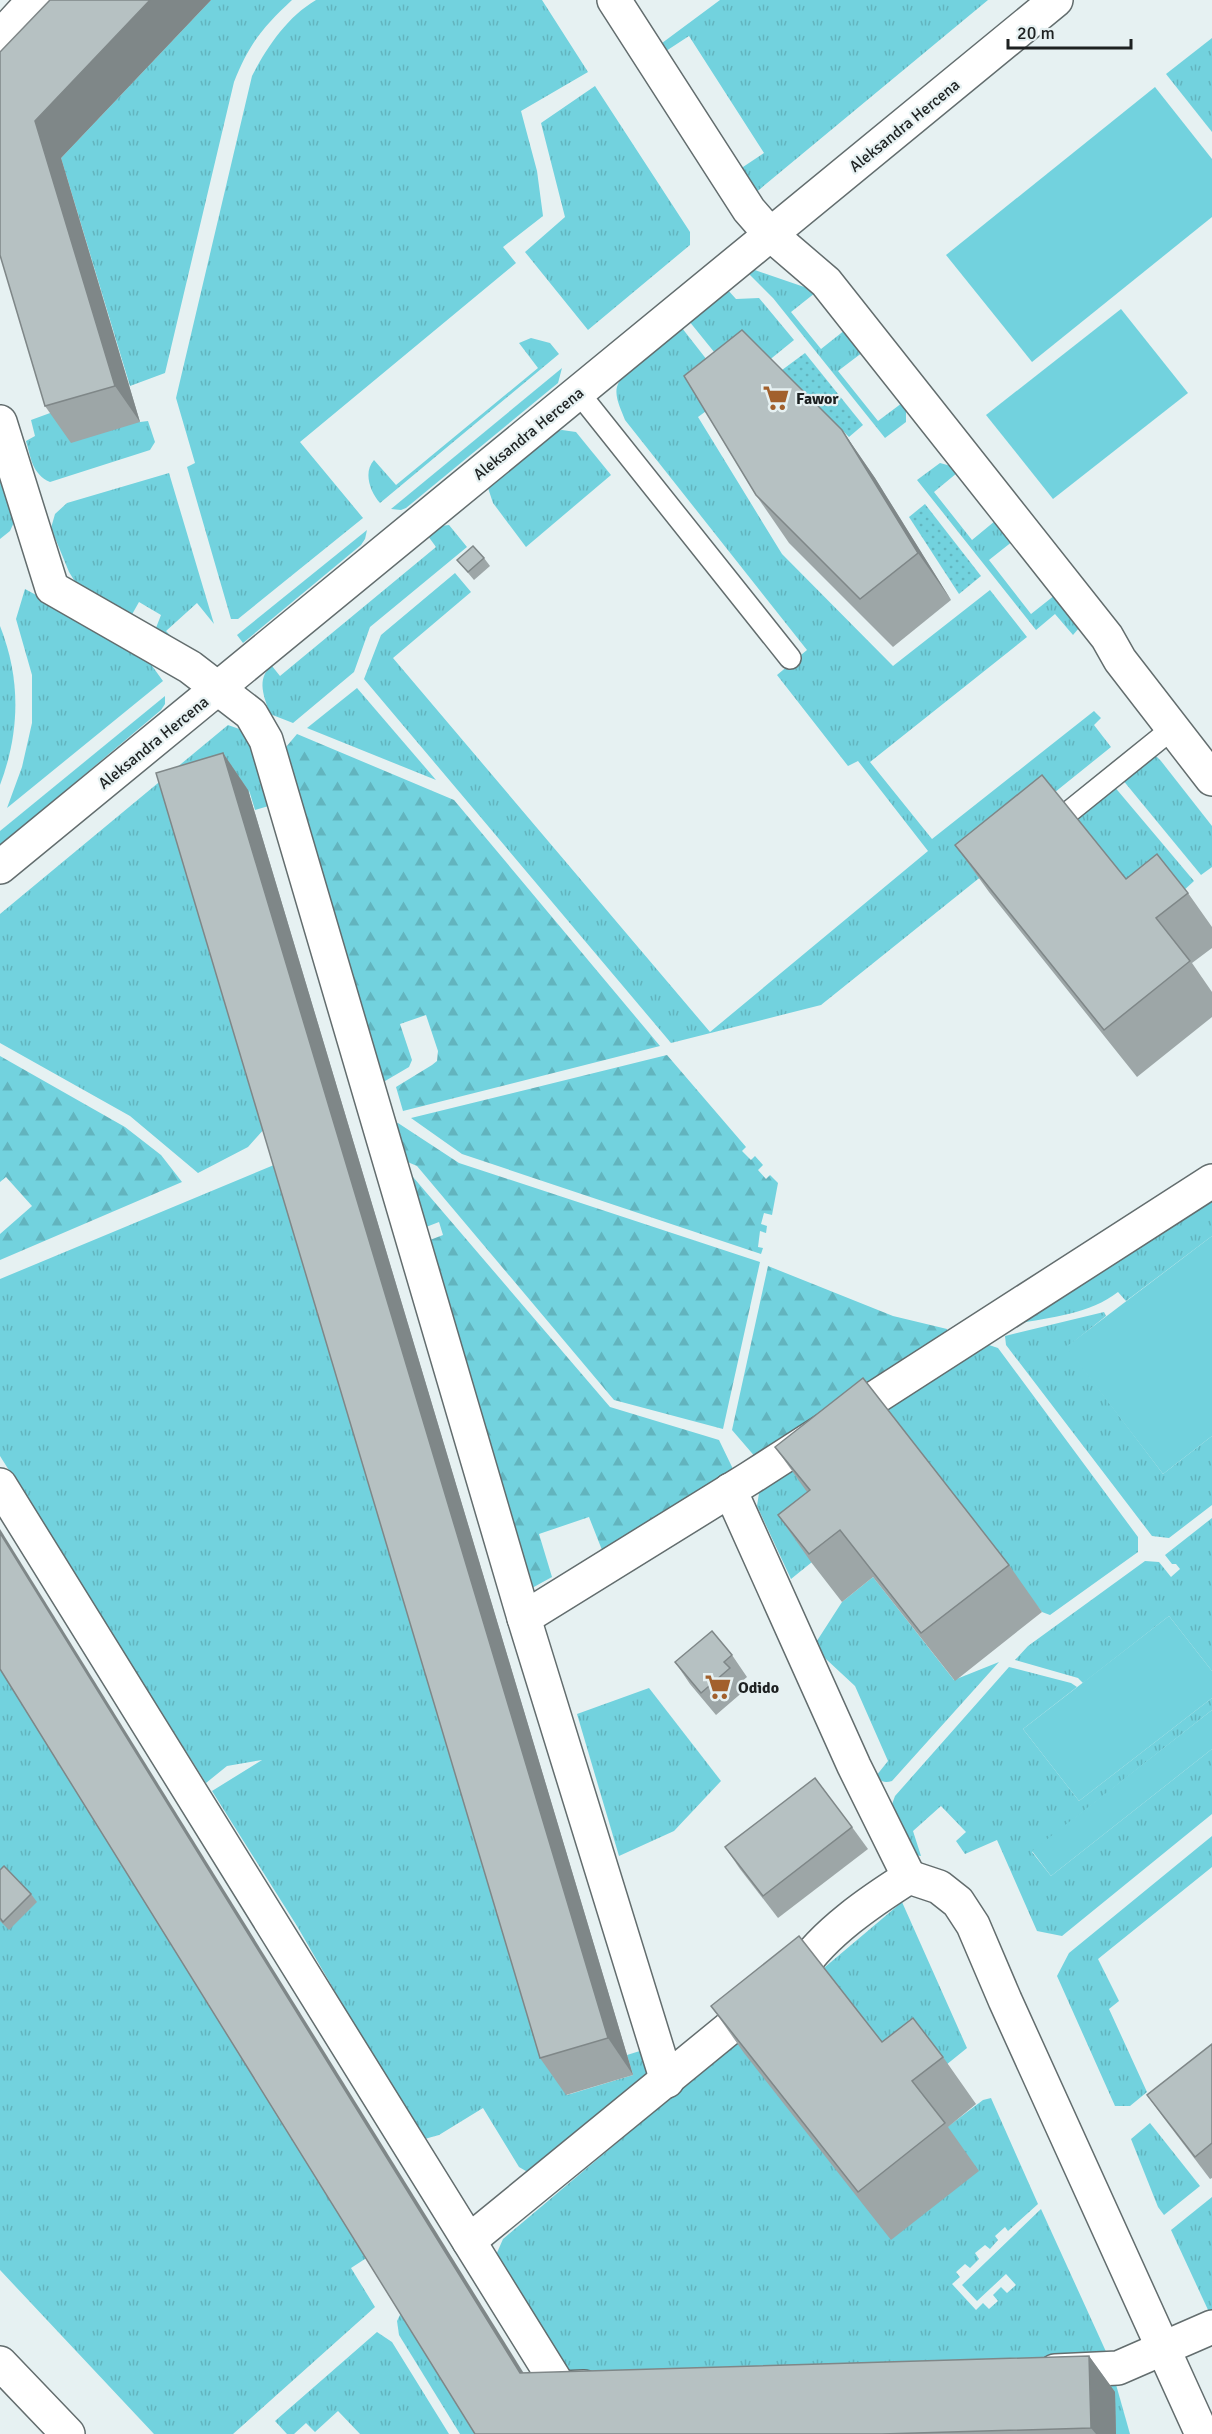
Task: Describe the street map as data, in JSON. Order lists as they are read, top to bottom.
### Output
{
  "streets": {
    "street": ["Aleksandra Hercena"]
  },
  "places": {
    "supermarket": ["Fawor", "Odido"]
  },
  "scale_bar": "20 m"
}
